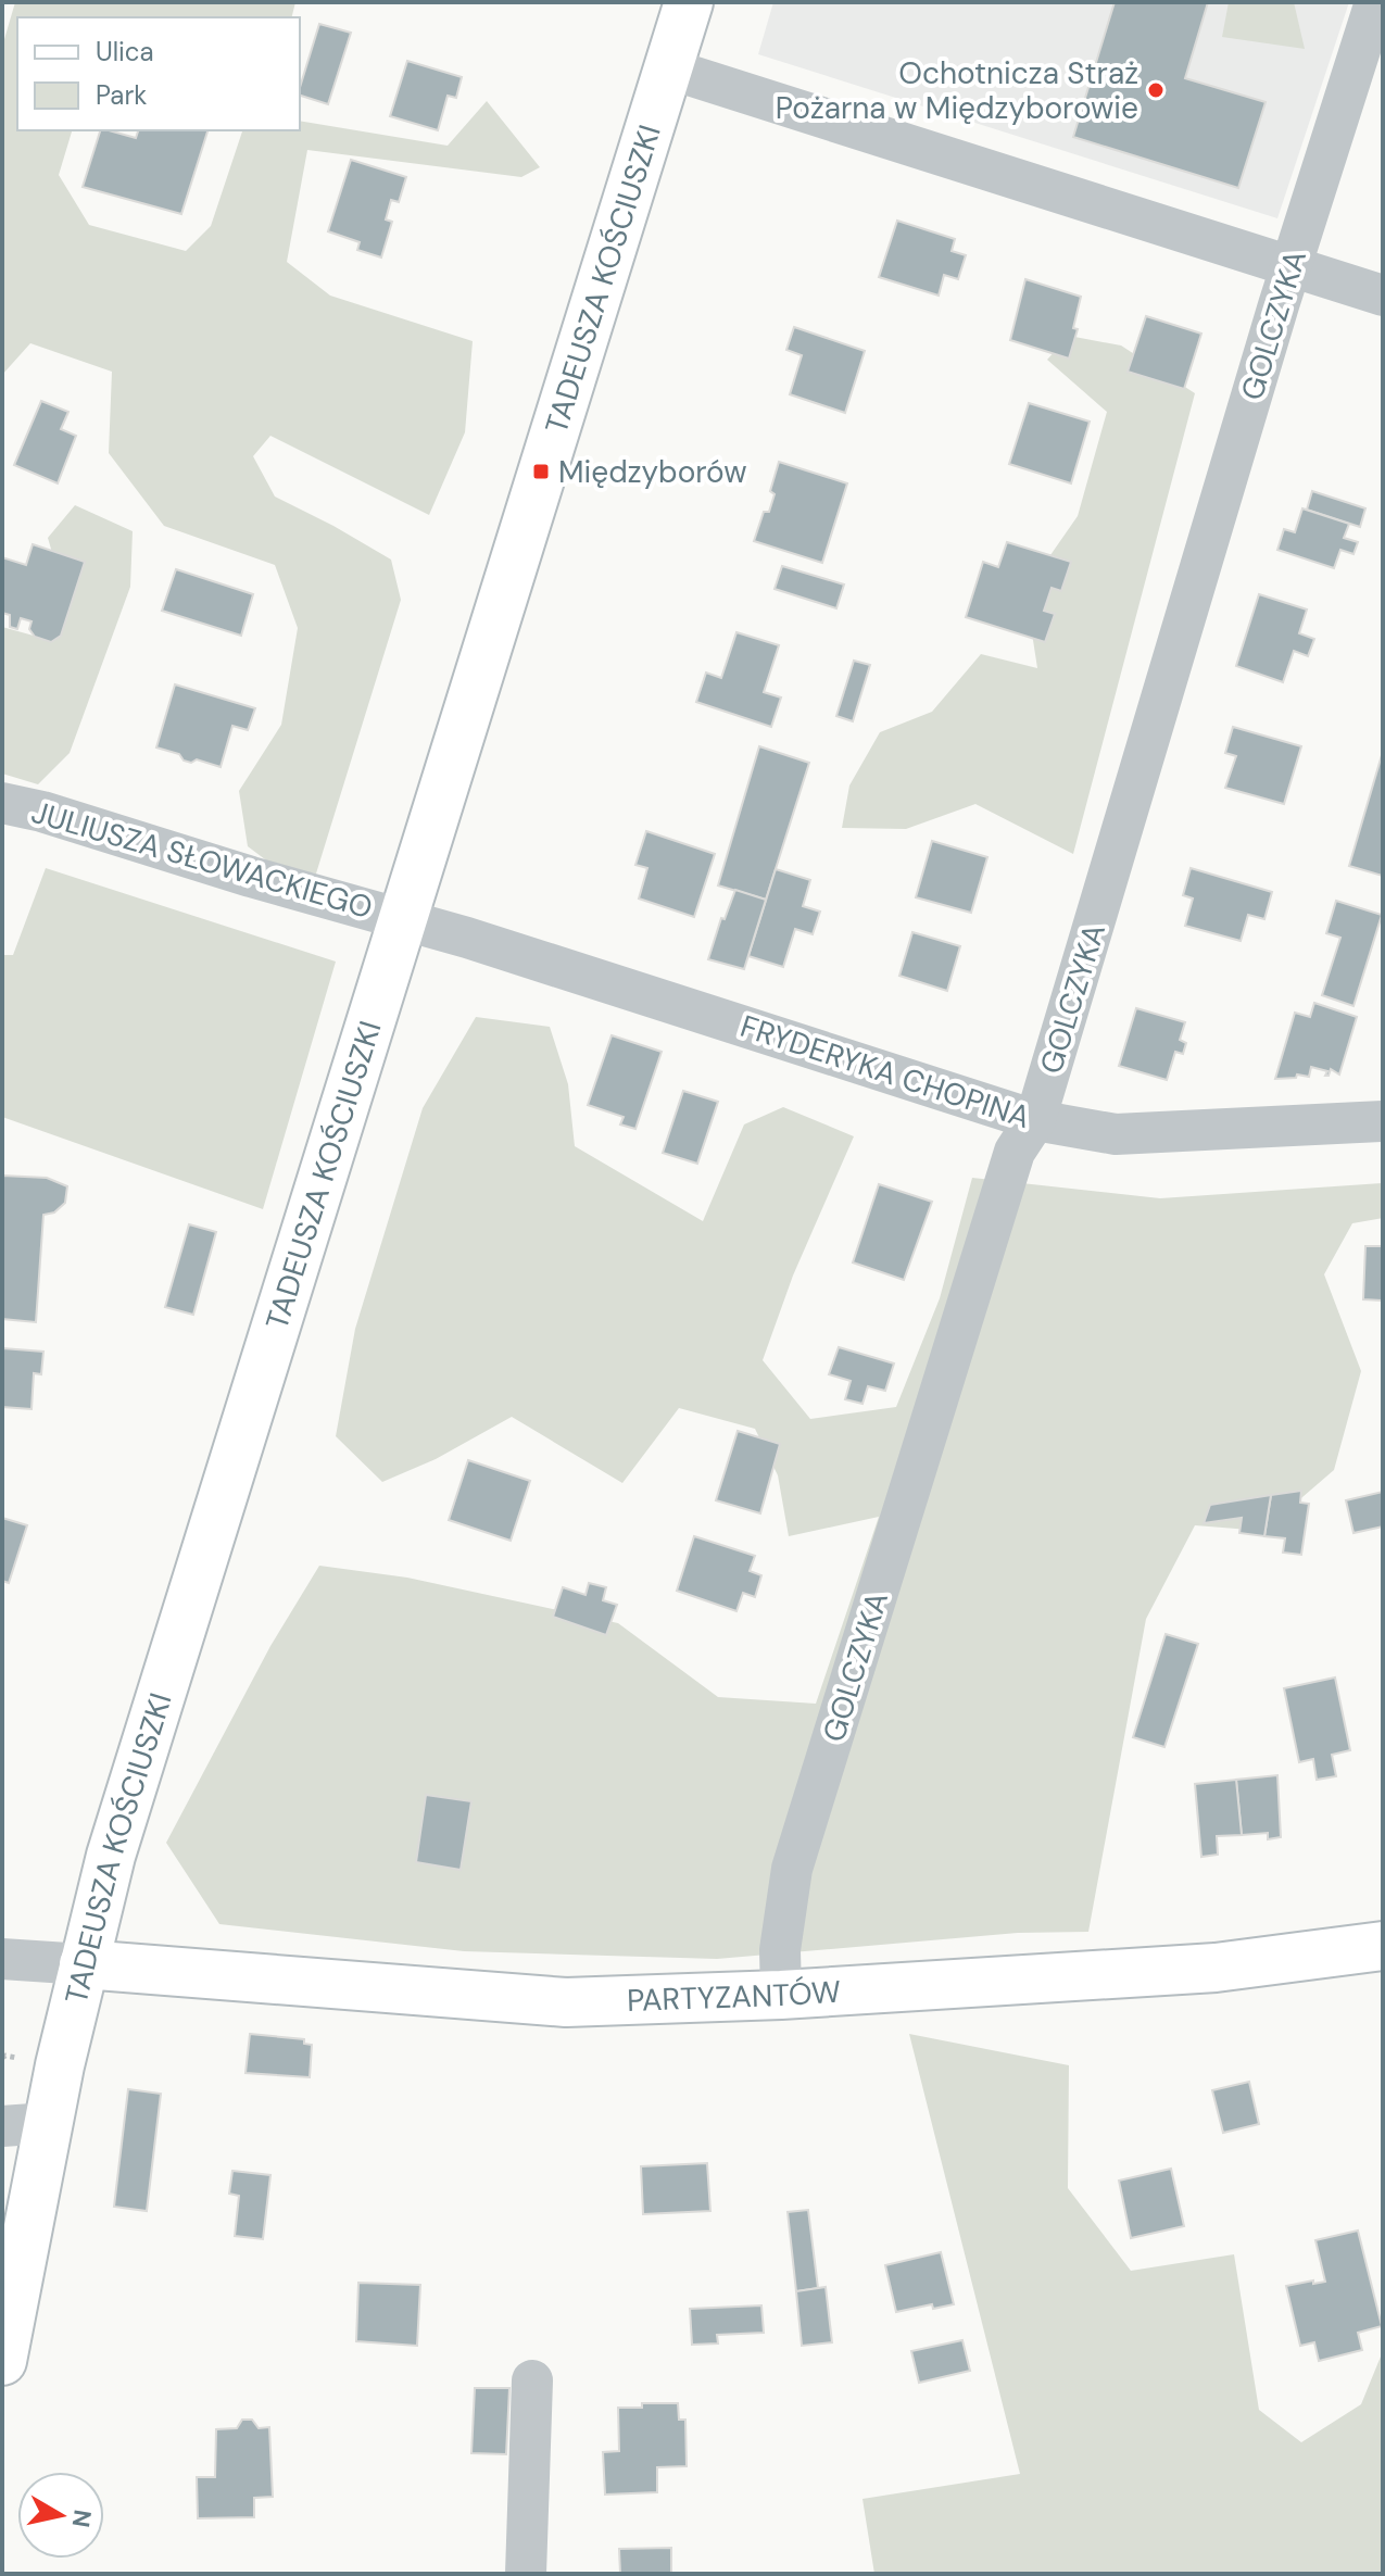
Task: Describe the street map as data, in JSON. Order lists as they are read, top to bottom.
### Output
{
  "streets": {
    "main road": ["TADEUSZA KOŚCIUSZKI", "PARTYZANTÓW"],
    "street": ["GOLCZYKA", "JULIUSZA SŁOWACKIEGO", "FRYDERYKA CHOPINA"]
  },
  "crossings": [
    ["TADEUSZA KOŚCIUSZKI", "JULIUSZA SŁOWACKIEGO"],
    ["TADEUSZA KOŚCIUSZKI", "FRYDERYKA CHOPINA"],
    ["TADEUSZA KOŚCIUSZKI", "PARTYZANTÓW"],
    ["GOLCZYKA", "FRYDERYKA CHOPINA"],
    ["GOLCZYKA", "PARTYZANTÓW"],
    ["JULIUSZA SŁOWACKIEGO", "FRYDERYKA CHOPINA"]
  ],
  "places": {
    "other": ["Ochotnicza Straż Pożarna w Międzyborowie"],
    "transit": ["Międzyborów"]
  },
  "legend": ["Ulica", "Park"],
  "north": "right"
}
